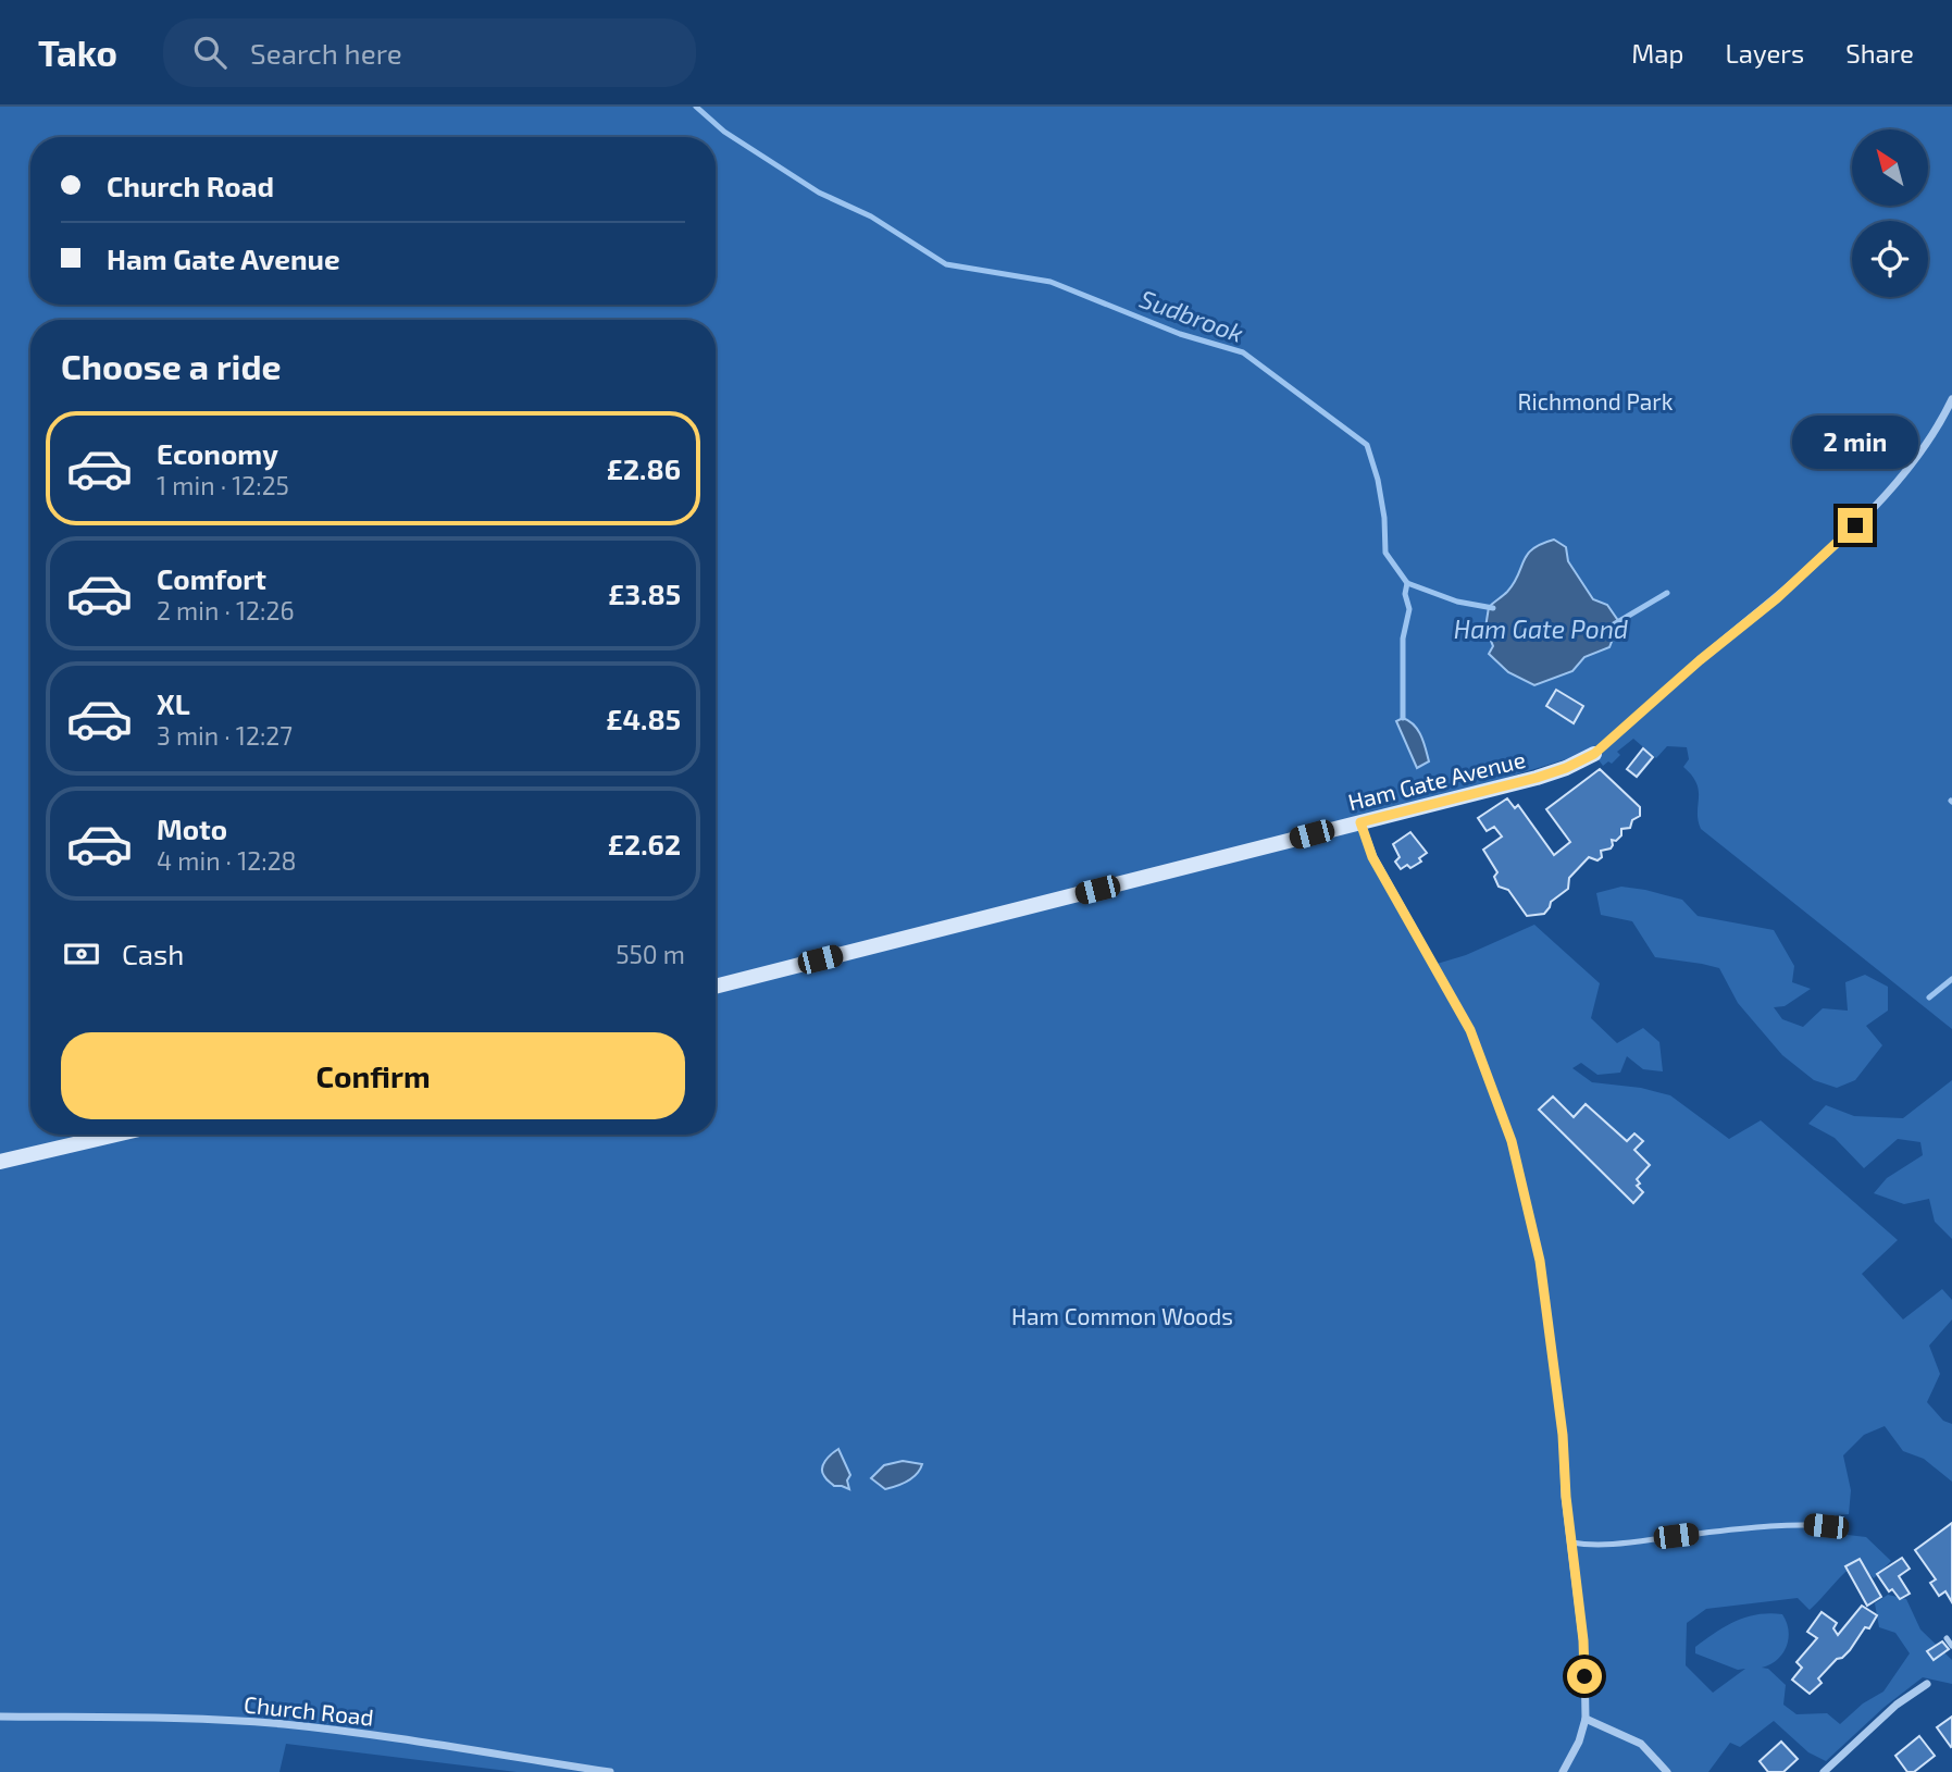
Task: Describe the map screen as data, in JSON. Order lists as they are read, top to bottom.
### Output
{
  "streets": {
    "main road": ["Ham Gate Avenue"],
    "street": ["Church Road"]
  },
  "water": ["Sudbrook", "Ham Gate Pond"],
  "parks": ["Richmond Park", "Ham Common Woods"],
  "north": "top left",
  "page": {
    "header": "Tako",
    "search": "Search here",
    "nav": ["Map", "Layers", "Share"],
    "banner": ["Church Road", "Ham Gate Avenue"],
    "heading": "Choose a ride",
    "list": [
      {
        "name": "Economy",
        "note": "1 min · 12:25",
        "value": "£2.86"
      },
      {
        "name": "Comfort",
        "note": "2 min · 12:26",
        "value": "£3.85"
      },
      {
        "name": "XL",
        "note": "3 min · 12:27",
        "value": "£4.85"
      },
      {
        "name": "Moto",
        "note": "4 min · 12:28",
        "value": "£2.62"
      }
    ],
    "bubble": "2 min",
    "pay": ["Cash", "550 m"],
    "buttons": "Confirm"
  }
}
